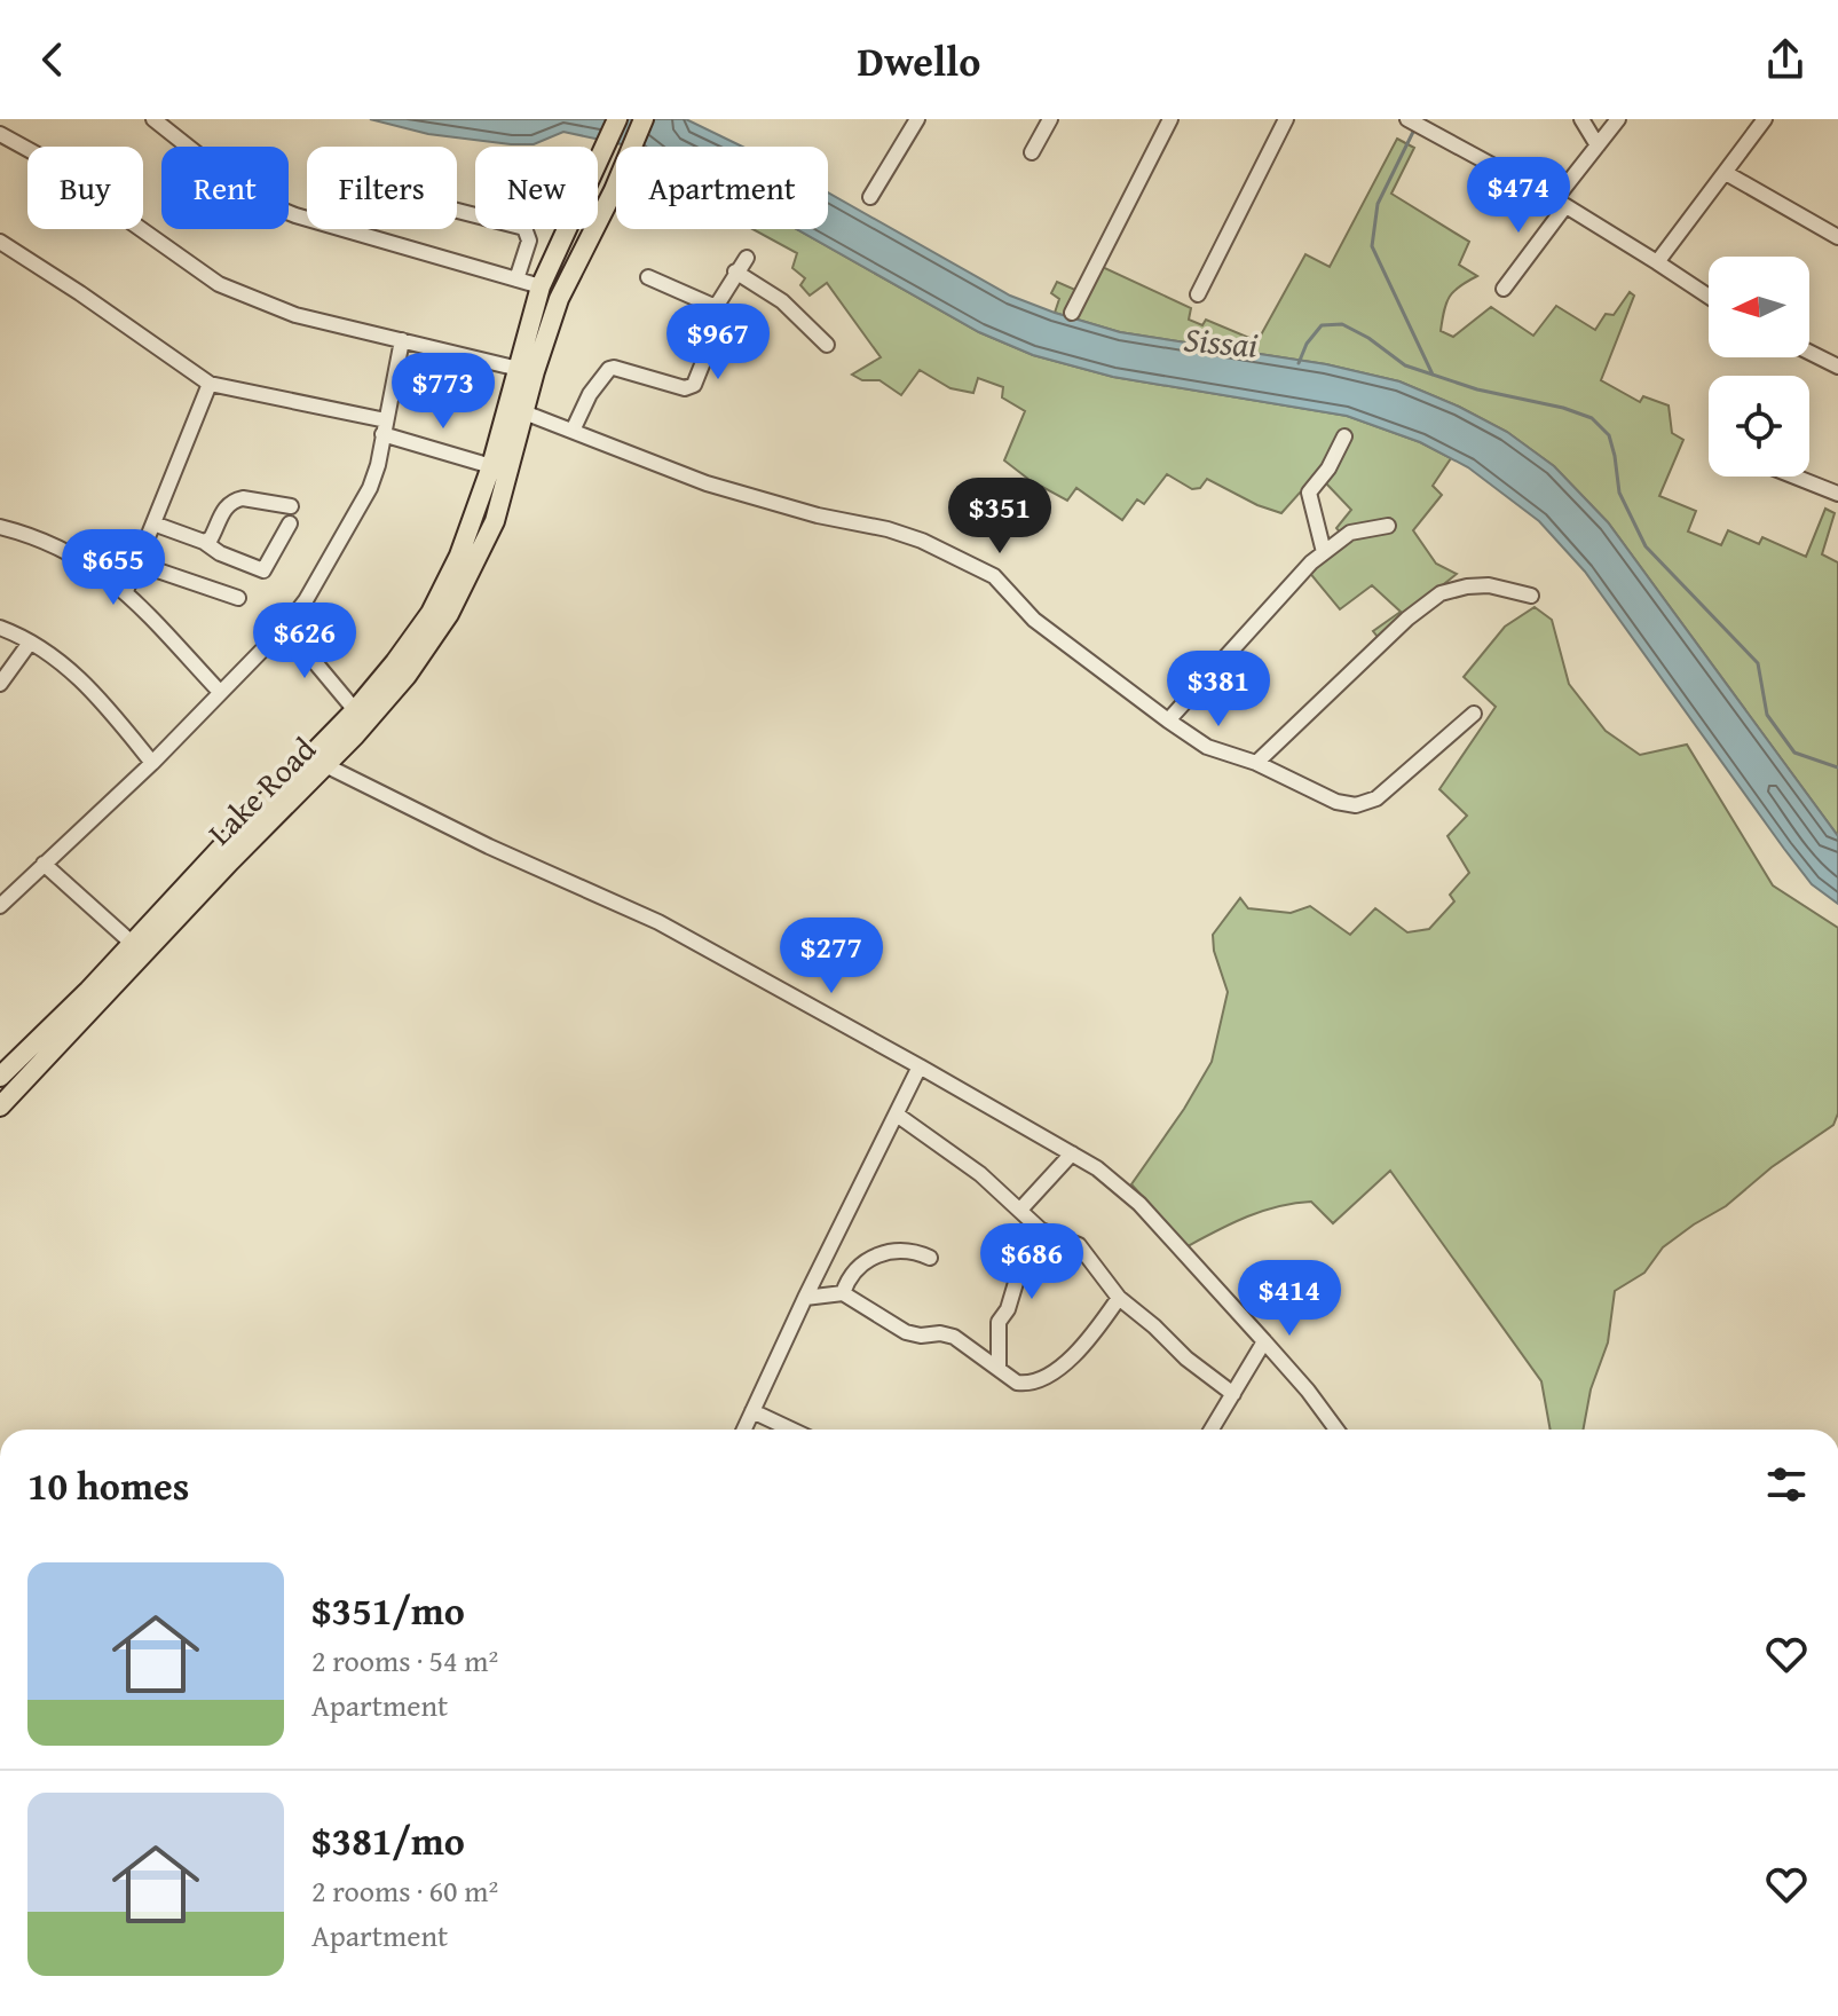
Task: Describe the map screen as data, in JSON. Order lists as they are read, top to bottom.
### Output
{
  "streets": {
    "main road": ["Lake Road"]
  },
  "water": ["Sissai"],
  "north": "left",
  "page": {
    "header": "Dwello",
    "chip": [
      "Buy",
      "Rent",
      "Filters",
      "New",
      "Apartment"
    ],
    "price": [
      "$474",
      "$967",
      "$773",
      "$351",
      "$655",
      "$626",
      "$381",
      "$277",
      "$686",
      "$414"
    ],
    "heading": "10 homes",
    "list": [
      {
        "name": "$351/mo",
        "note": "2 rooms · 54 m² · Apartment"
      },
      {
        "name": "$381/mo",
        "note": "2 rooms · 60 m² · Apartment"
      }
    ]
  }
}
